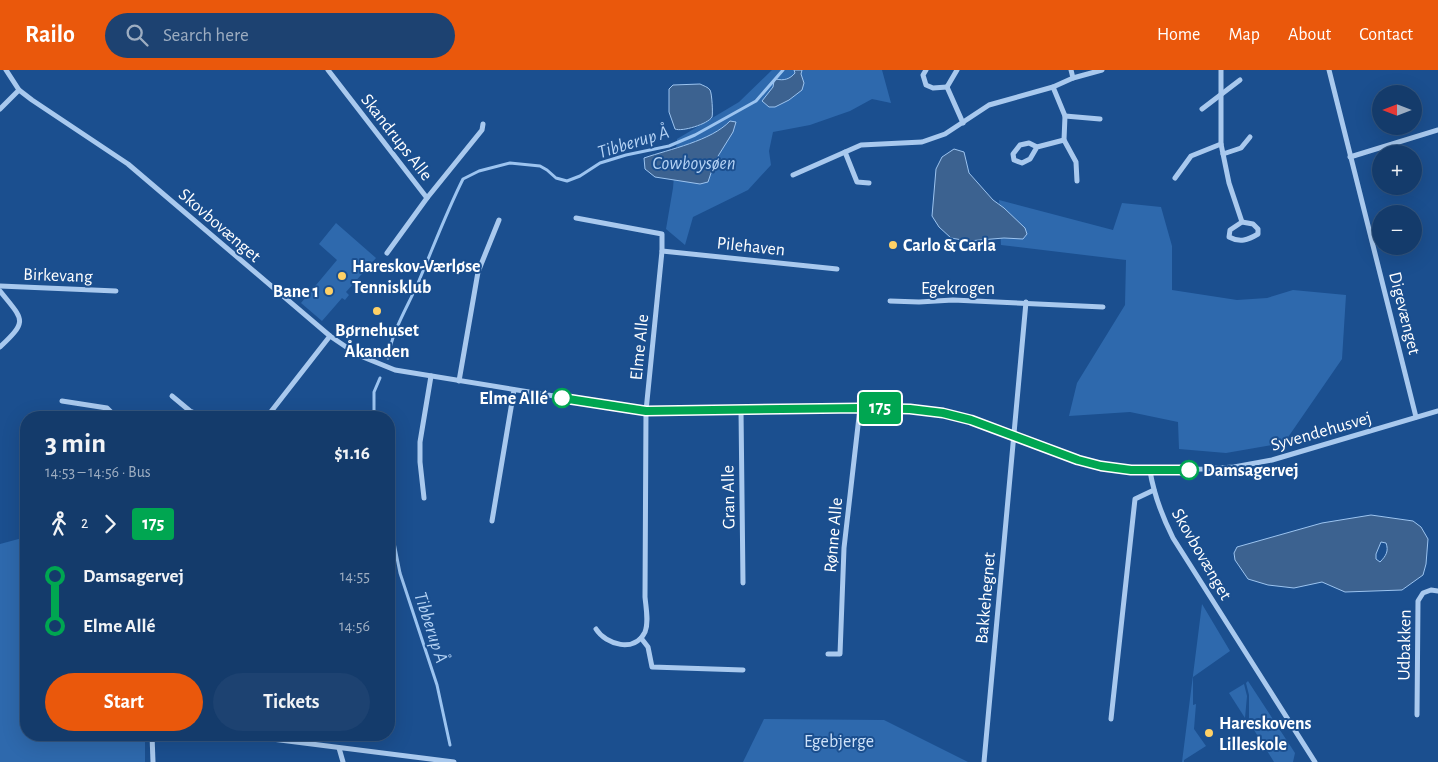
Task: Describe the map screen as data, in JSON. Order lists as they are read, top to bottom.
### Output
{
  "streets": {
    "street": [
      "Skandrups Alle",
      "Skovbovænget",
      "Pilehaven",
      "Birkevang",
      "Egekrogen",
      "Digevænget",
      "Elme Alle",
      "Syvendehusvej",
      "Gran Alle",
      "Rønne Alle",
      "Bakkehegnet",
      "Udbakken"
    ]
  },
  "crossings": [
    ["Skovbovænget", "Elme Alle"],
    ["Skovbovænget", "Syvendehusvej"],
    ["Skovbovænget", "Gran Alle"],
    ["Skovbovænget", "Rønne Alle"],
    ["Skovbovænget", "Bakkehegnet"],
    ["Pilehaven", "Elme Alle"],
    ["Digevænget", "Syvendehusvej"]
  ],
  "water": ["Tibberup Å", "Cowboysøen"],
  "parks": ["Egebjerge"],
  "places": [
    "Carlo & Carla",
    "Hareskov-Værløse Tennisklub",
    "Bane 1",
    "Børnehuset Åkanden",
    "Elme Allé",
    "Damsagervej",
    "Hareskovens Lilleskole"
  ],
  "lines": ["bus line 175"],
  "north": "left",
  "page": {
    "header": "Railo",
    "search": "Search here",
    "nav": [
      "Home",
      "Map",
      "About",
      "Contact"
    ],
    "on_map": "175",
    "map_buttons": ["+", "−"],
    "heading": ["3 min", "14:53 – 14:56 · Bus", "$1.16"],
    "legs": ["2", "175"],
    "list": [
      {
        "name": "Damsagervej",
        "value": "14:55"
      },
      {
        "name": "Elme Allé",
        "value": "14:56"
      }
    ],
    "buttons": ["Start", "Tickets"]
  }
}
